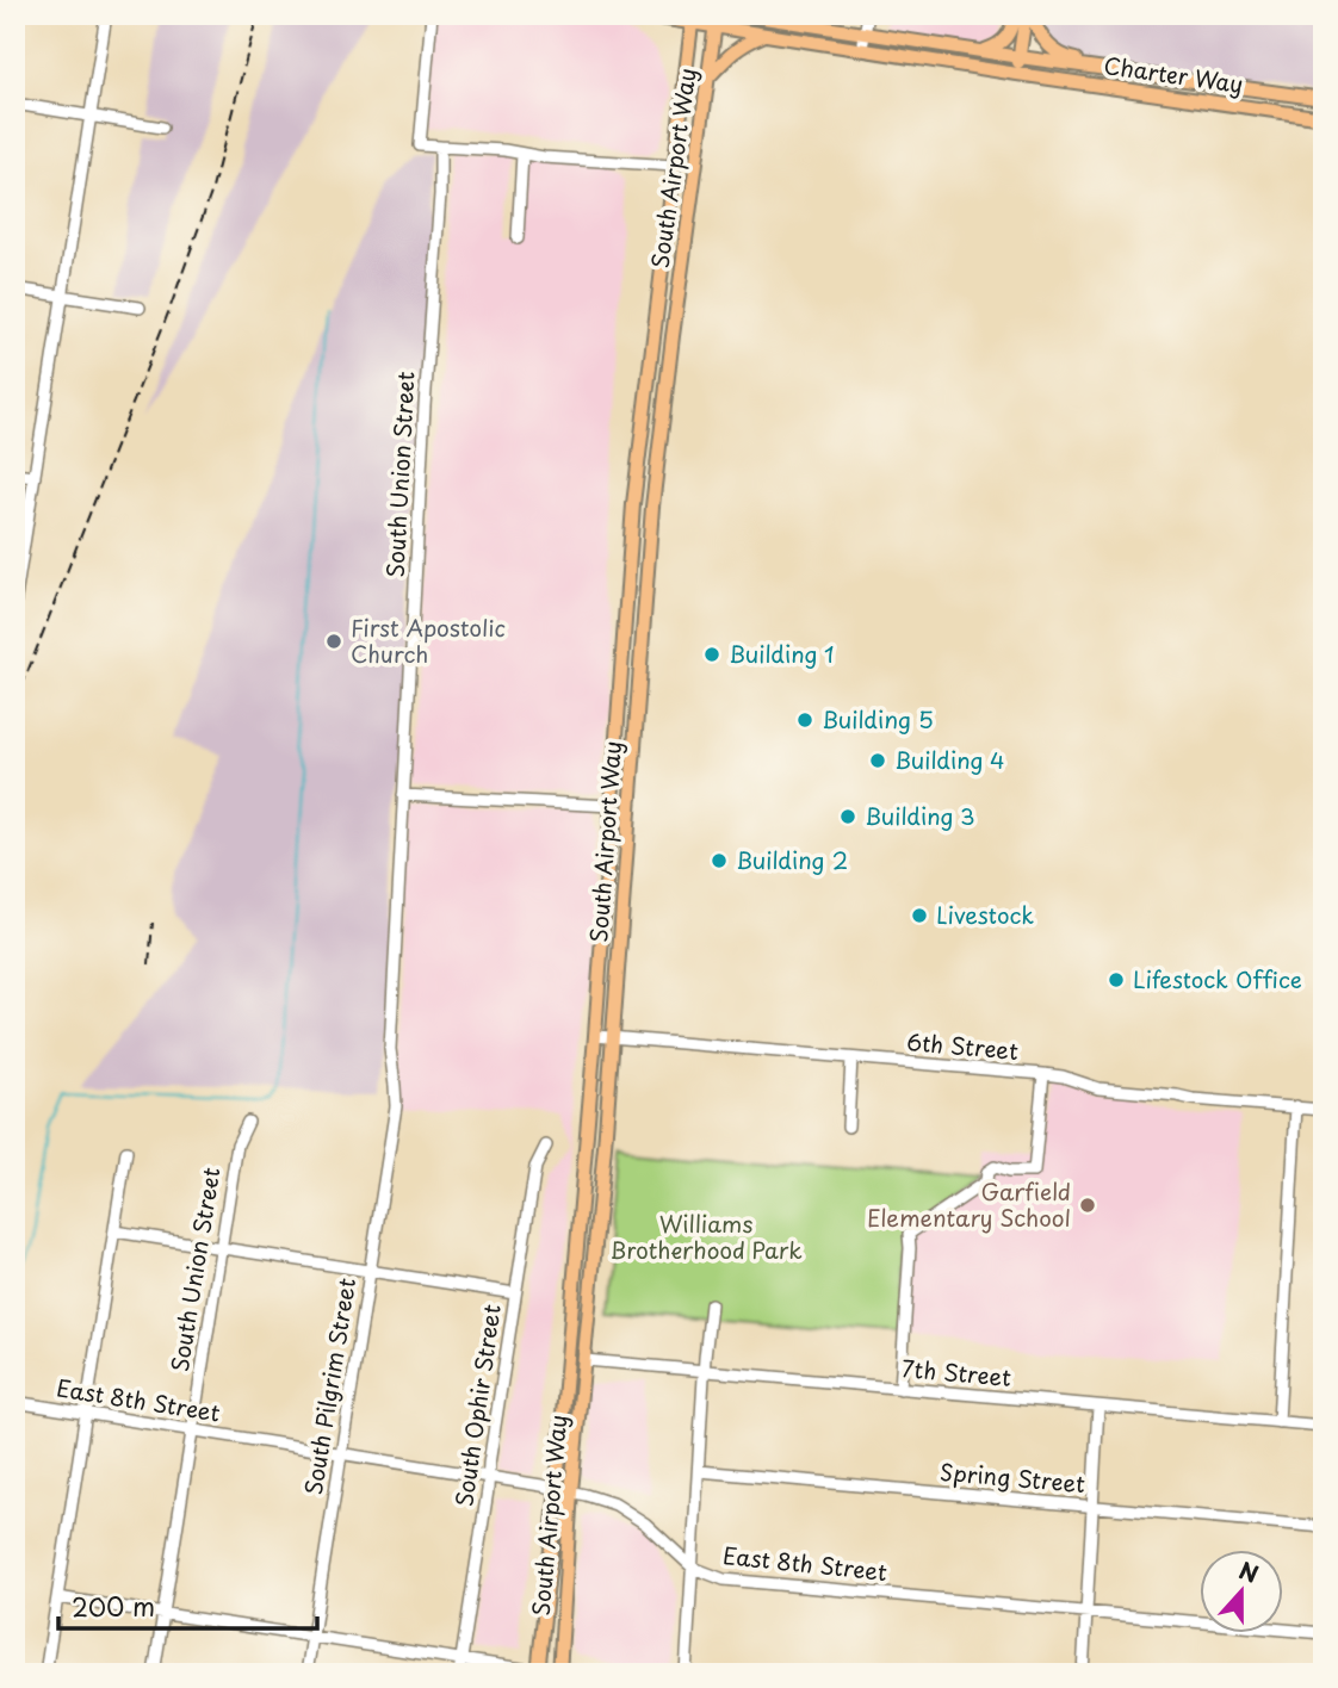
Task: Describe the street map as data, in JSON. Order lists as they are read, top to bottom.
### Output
{
  "streets": {
    "main road": ["Charter Way", "South Airport Way"],
    "street": [
      "South Union Street",
      "6th Street",
      "7th Street",
      "South Pilgrim Street",
      "East 8th Street",
      "South Ophir Street",
      "Spring Street"
    ]
  },
  "crossings": [
    ["Charter Way", "South Airport Way"],
    ["South Airport Way", "6th Street"],
    ["South Airport Way", "7th Street"],
    ["South Airport Way", "East 8th Street"],
    ["South Union Street", "South Pilgrim Street"],
    ["South Union Street", "East 8th Street"],
    ["South Pilgrim Street", "East 8th Street"],
    ["East 8th Street", "South Ophir Street"]
  ],
  "parks": ["Williams Brotherhood Park"],
  "places": [
    "First Apostolic Church",
    "Building 1",
    "Building 5",
    "Building 4",
    "Building 3",
    "Building 2",
    "Livestock",
    "Lifestock Office",
    "Garfield Elementary School"
  ],
  "scale_bar": "200 m",
  "north": "top"
}
